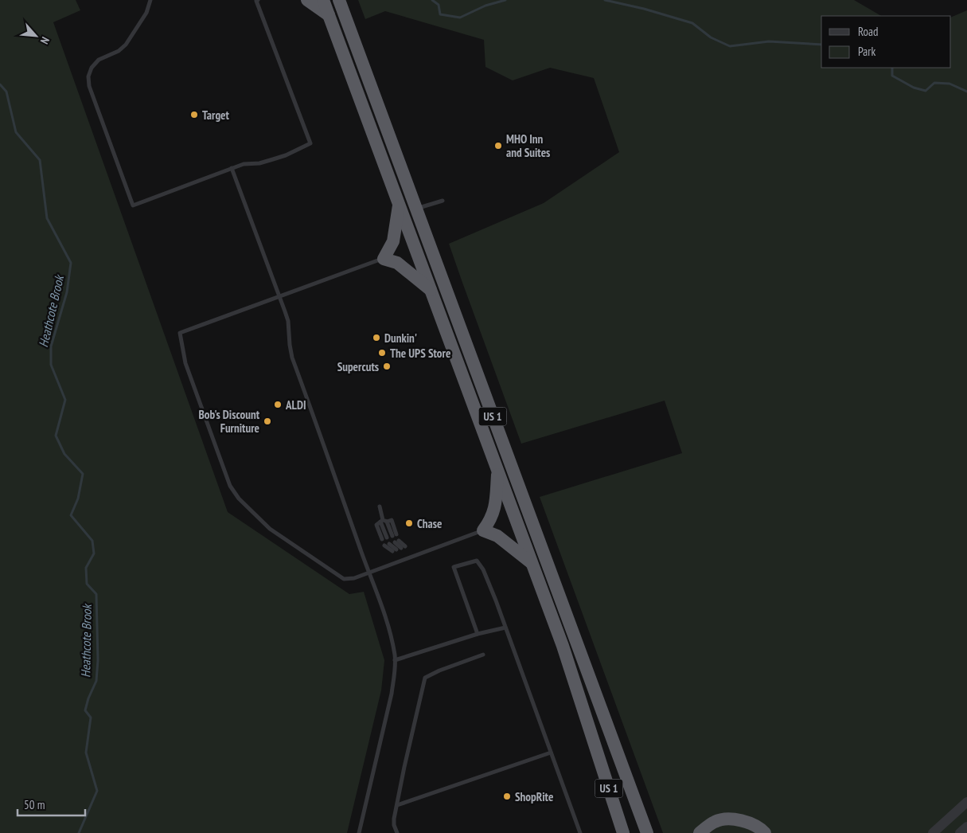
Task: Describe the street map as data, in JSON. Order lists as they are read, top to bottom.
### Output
{
  "streets": {
    "highway": ["US 1"]
  },
  "water": ["Heathcote Brook"],
  "places": [
    "Target",
    "MHO Inn and Suites",
    "Dunkin'",
    "The UPS Store",
    "Supercuts",
    "ALDI",
    "Bob's Discount Furniture",
    "Chase",
    "ShopRite"
  ],
  "legend": ["Road", "Park"],
  "scale_bar": "50 m",
  "north": "bottom right"
}
